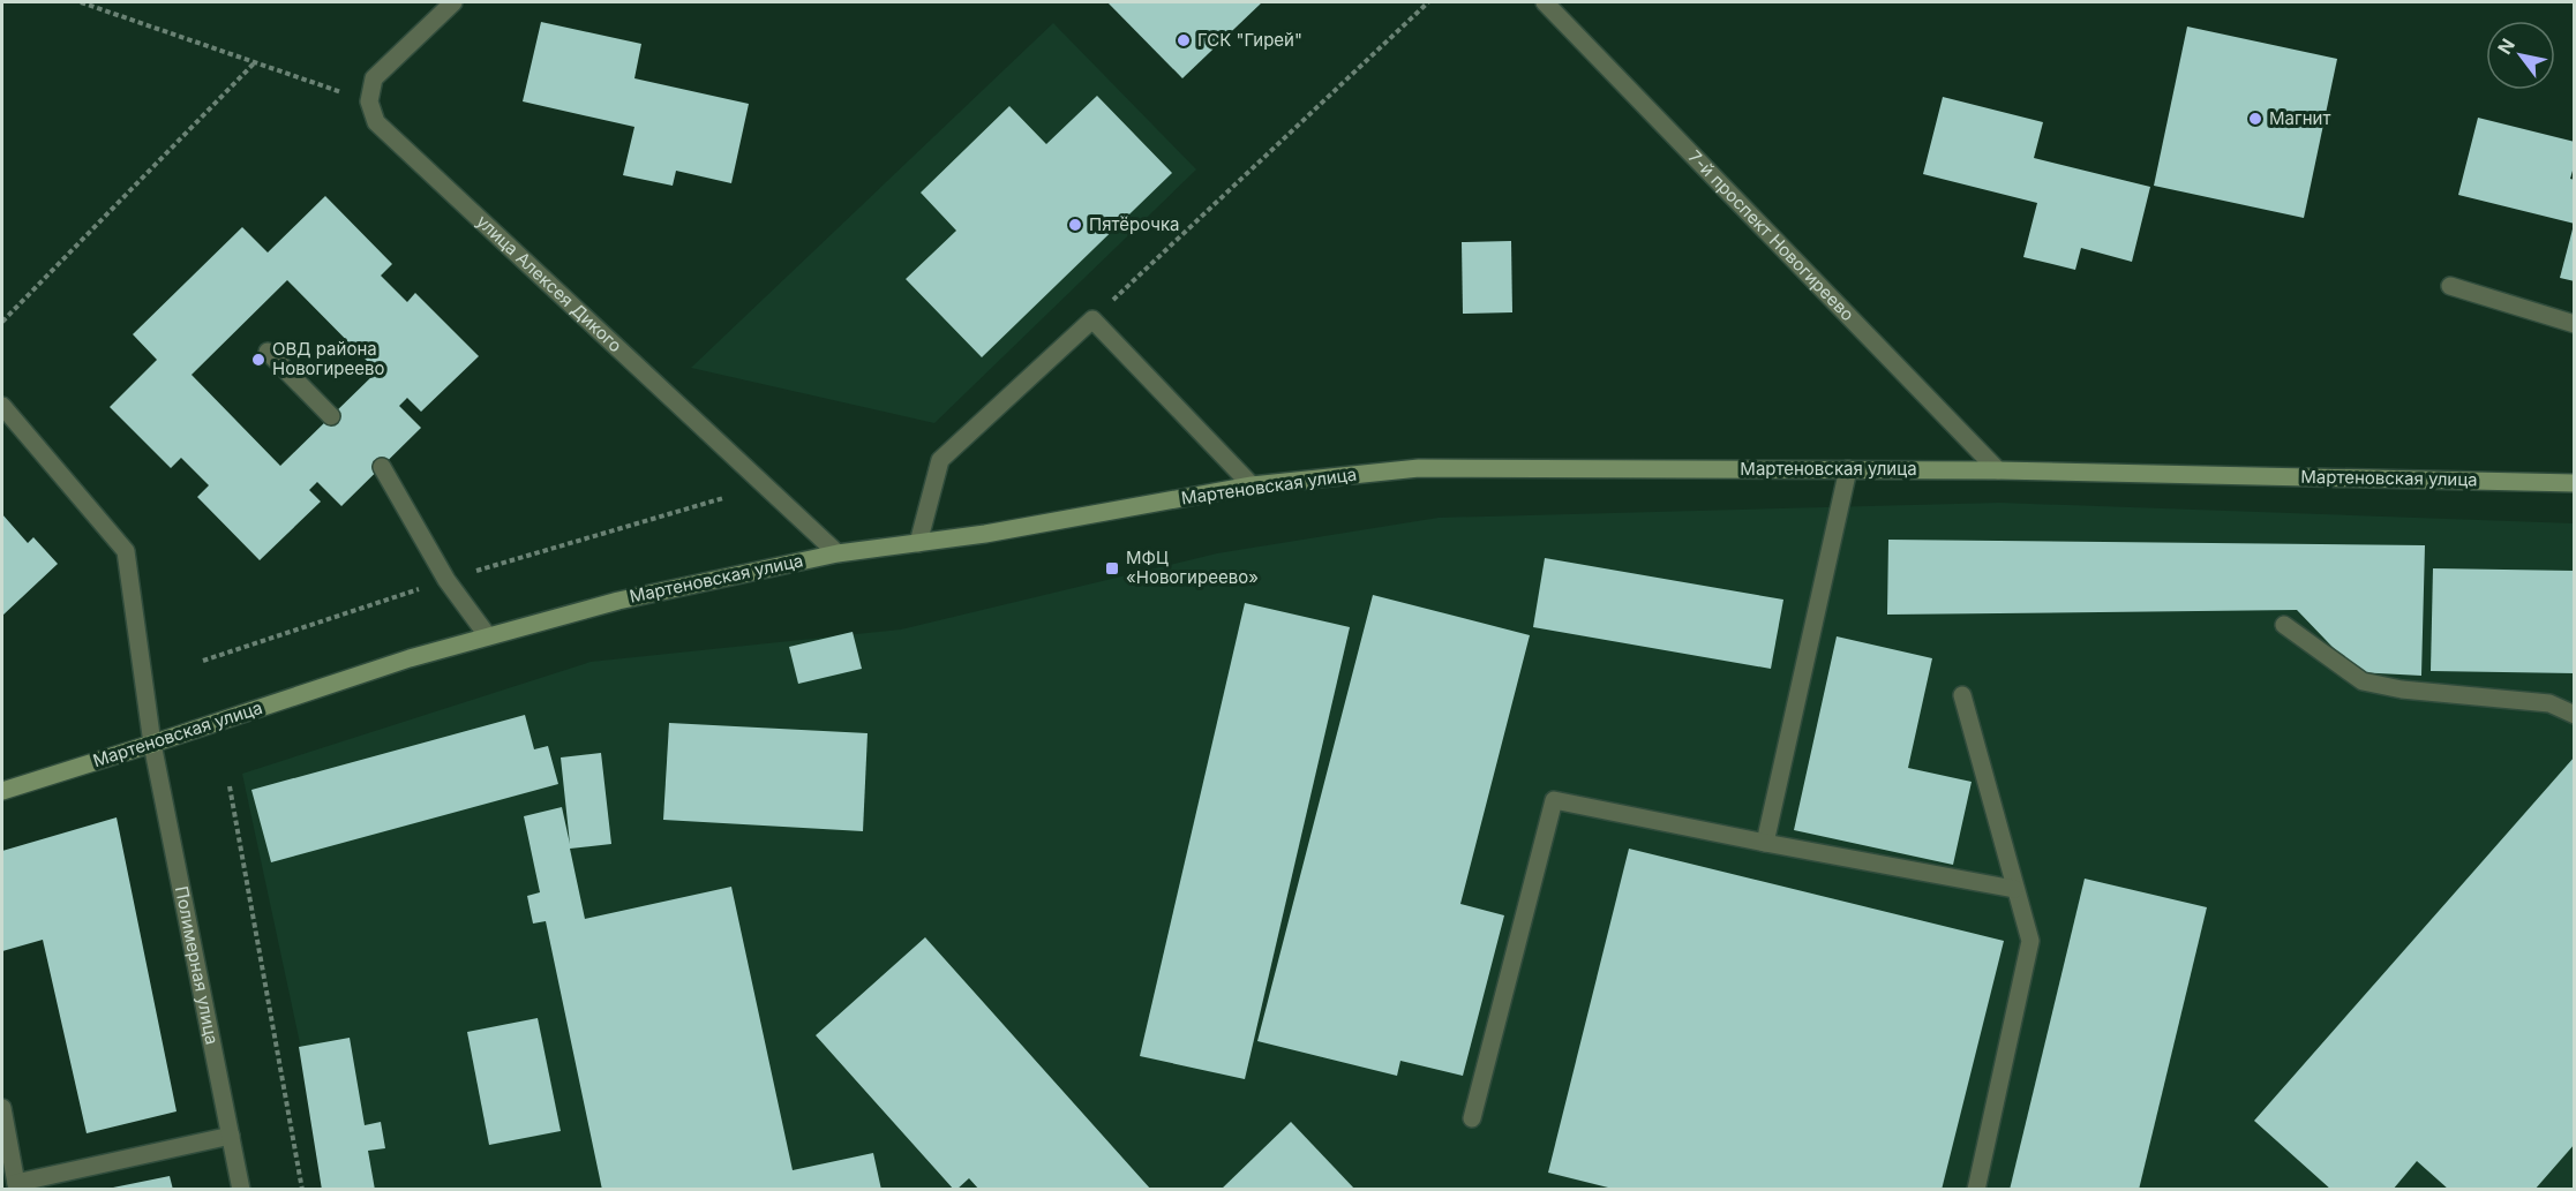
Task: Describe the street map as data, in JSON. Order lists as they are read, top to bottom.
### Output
{
  "streets": {
    "street": [
      "7-й проспект Новогиреево",
      "улица Алексея Дикого",
      "Мартеновская улица",
      "Полимерная улица"
    ]
  },
  "crossings": [
    ["7-й проспект Новогиреево", "Мартеновская улица"],
    ["улица Алексея Дикого", "Мартеновская улица"],
    ["Мартеновская улица", "Полимерная улица"]
  ],
  "places": {
    "other": [
      "ГСК \"Гирей\"",
      "Магнит",
      "Пятёрочка",
      "ОВД района Новогиреево"
    ],
    "transit": ["МФЦ «Новогиреево»"]
  },
  "north": "top left"
}
